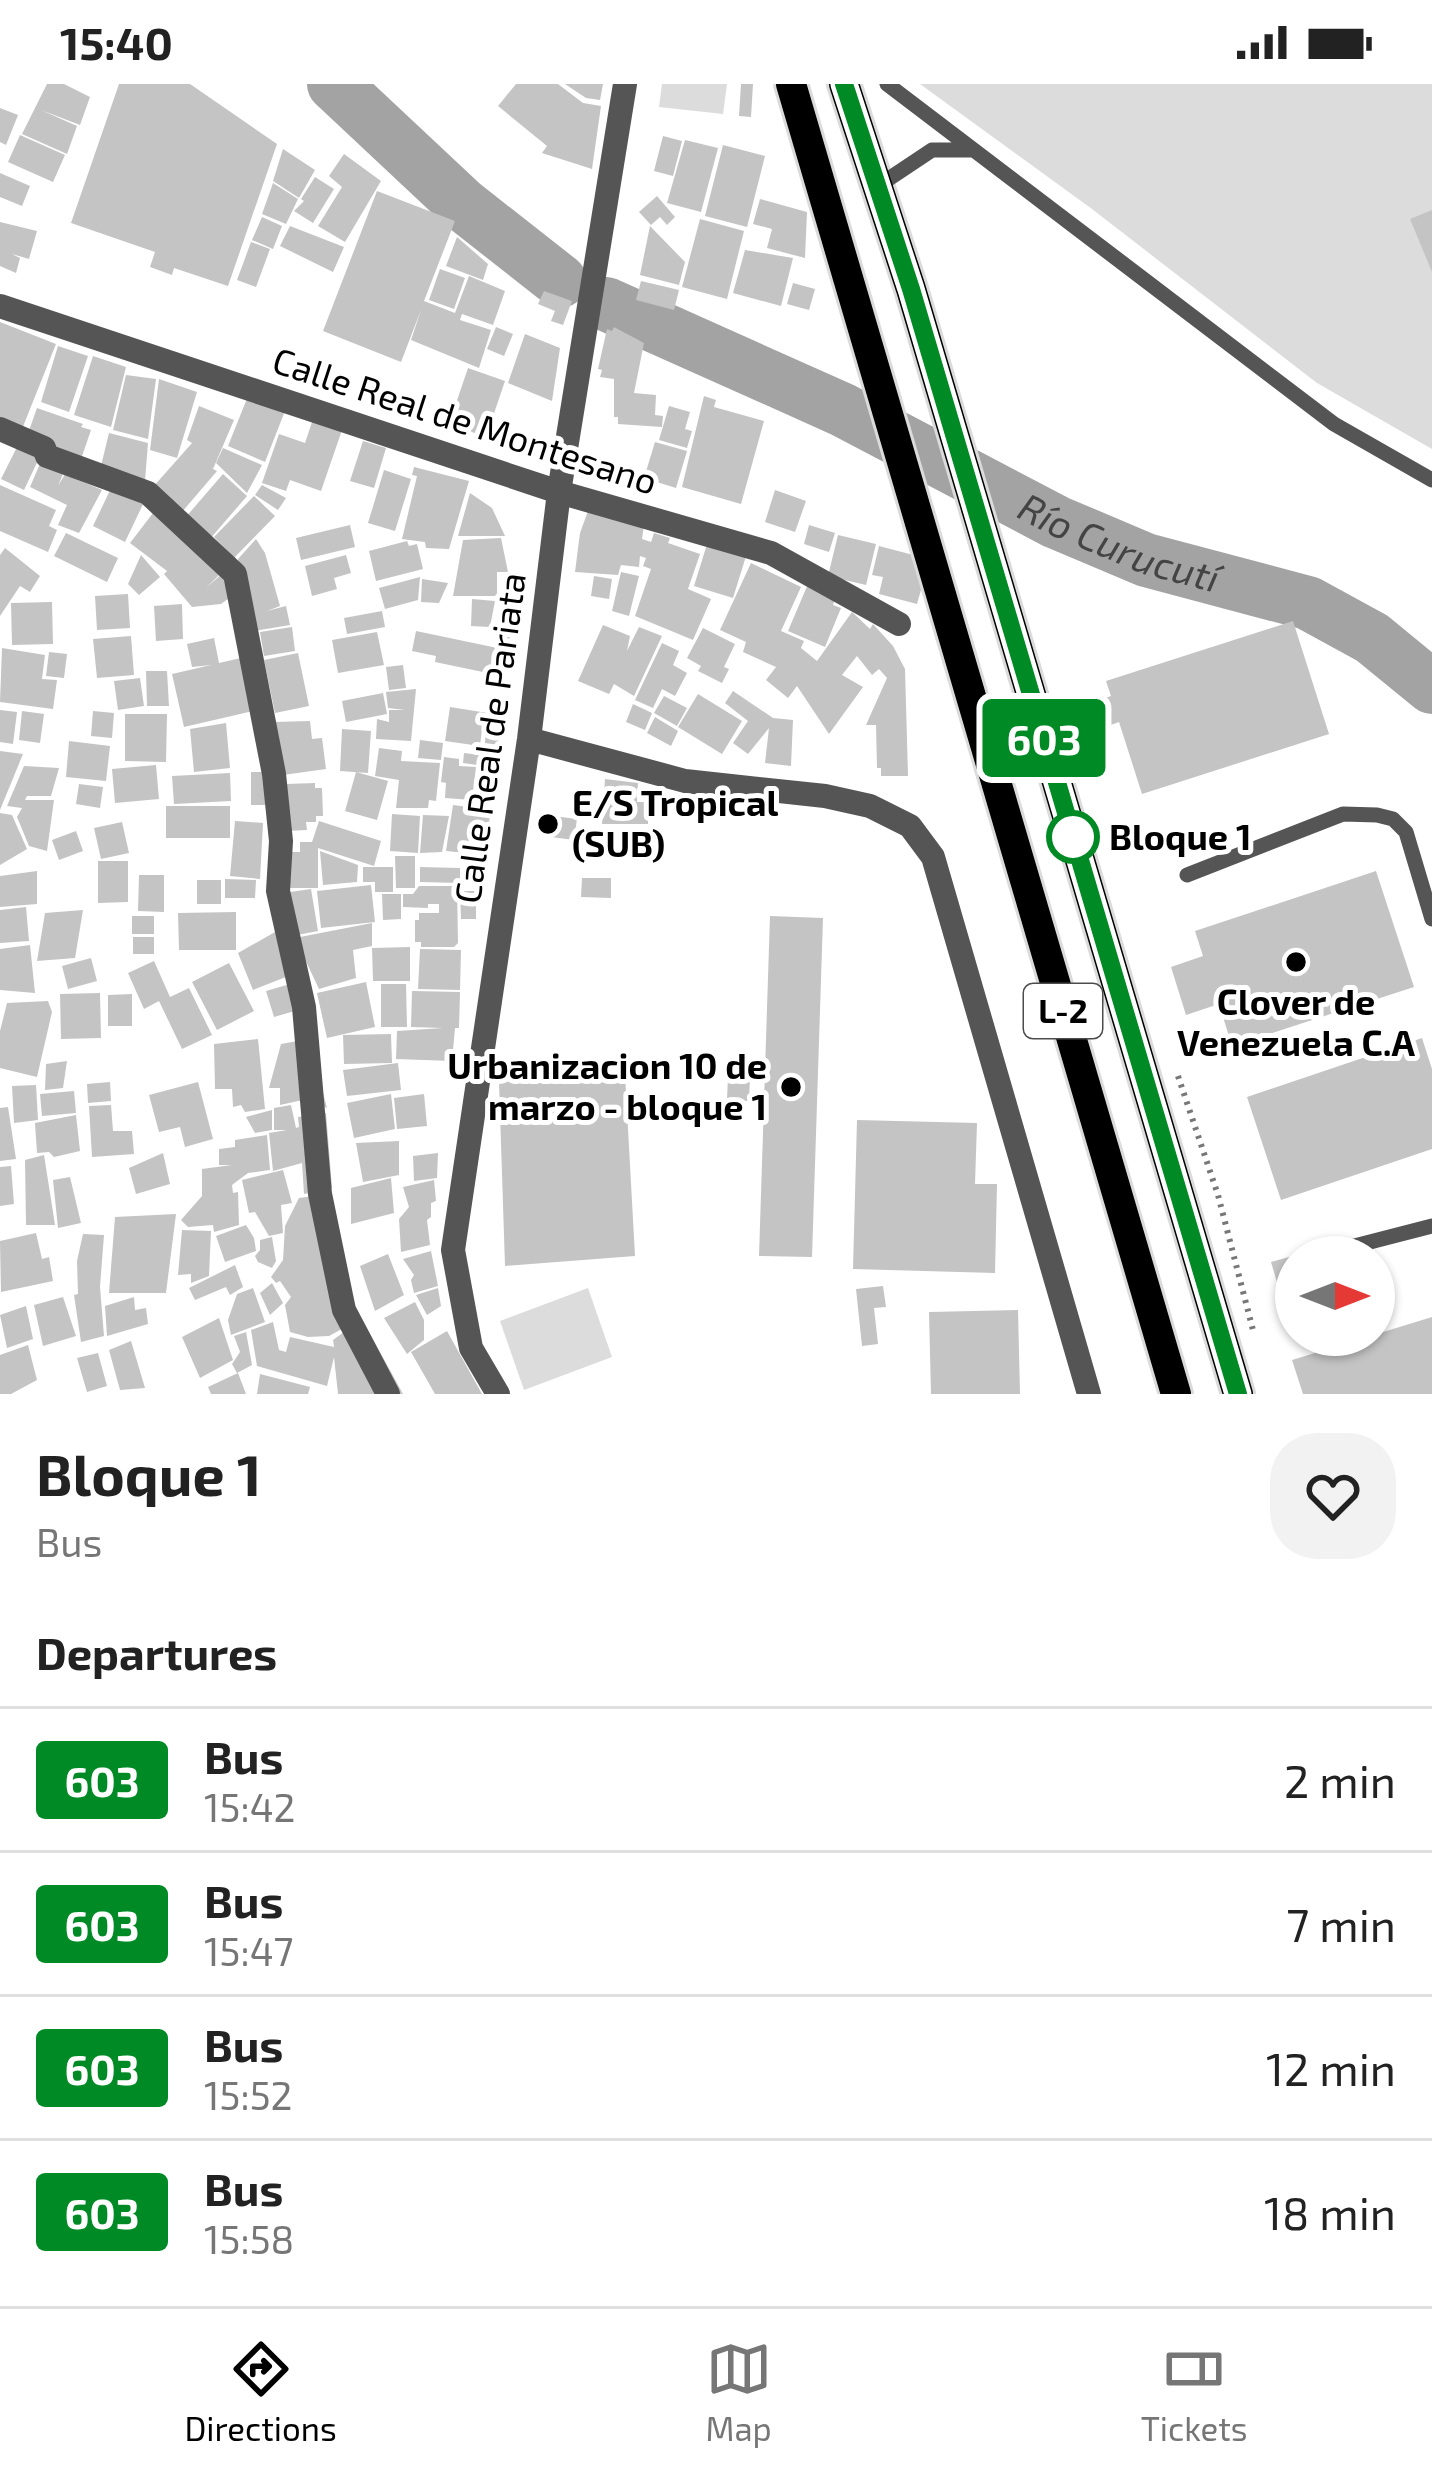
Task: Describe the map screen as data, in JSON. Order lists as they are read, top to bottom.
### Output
{
  "streets": {
    "main road": ["L-2"],
    "street": ["Calle Real de Montesano", "Calle Real de Pariata"]
  },
  "crossings": [
    ["Calle Real de Montesano", "Calle Real de Pariata"]
  ],
  "water": ["Río Curucutí"],
  "places": [
    "E/S Tropical (SUB)",
    "Bloque 1",
    "Clover de Venezuela C.A",
    "Urbanizacion 10 de marzo - bloque 1"
  ],
  "lines": ["bus line 603"],
  "north": "right",
  "page": {
    "status": "15:40",
    "on_map": "603",
    "heading": [
      ["Bloque 1", "Bus"],
      "Departures"
    ],
    "list": [
      {
        "mark": "603",
        "name": "Bus",
        "note": "15:42",
        "value": "2 min"
      },
      {
        "mark": "603",
        "name": "Bus",
        "note": "15:47",
        "value": "7 min"
      },
      {
        "mark": "603",
        "name": "Bus",
        "note": "15:52",
        "value": "12 min"
      },
      {
        "mark": "603",
        "name": "Bus",
        "note": "15:58",
        "value": "18 min"
      }
    ],
    "tabs": ["Directions", "Map", "Tickets"]
  }
}
